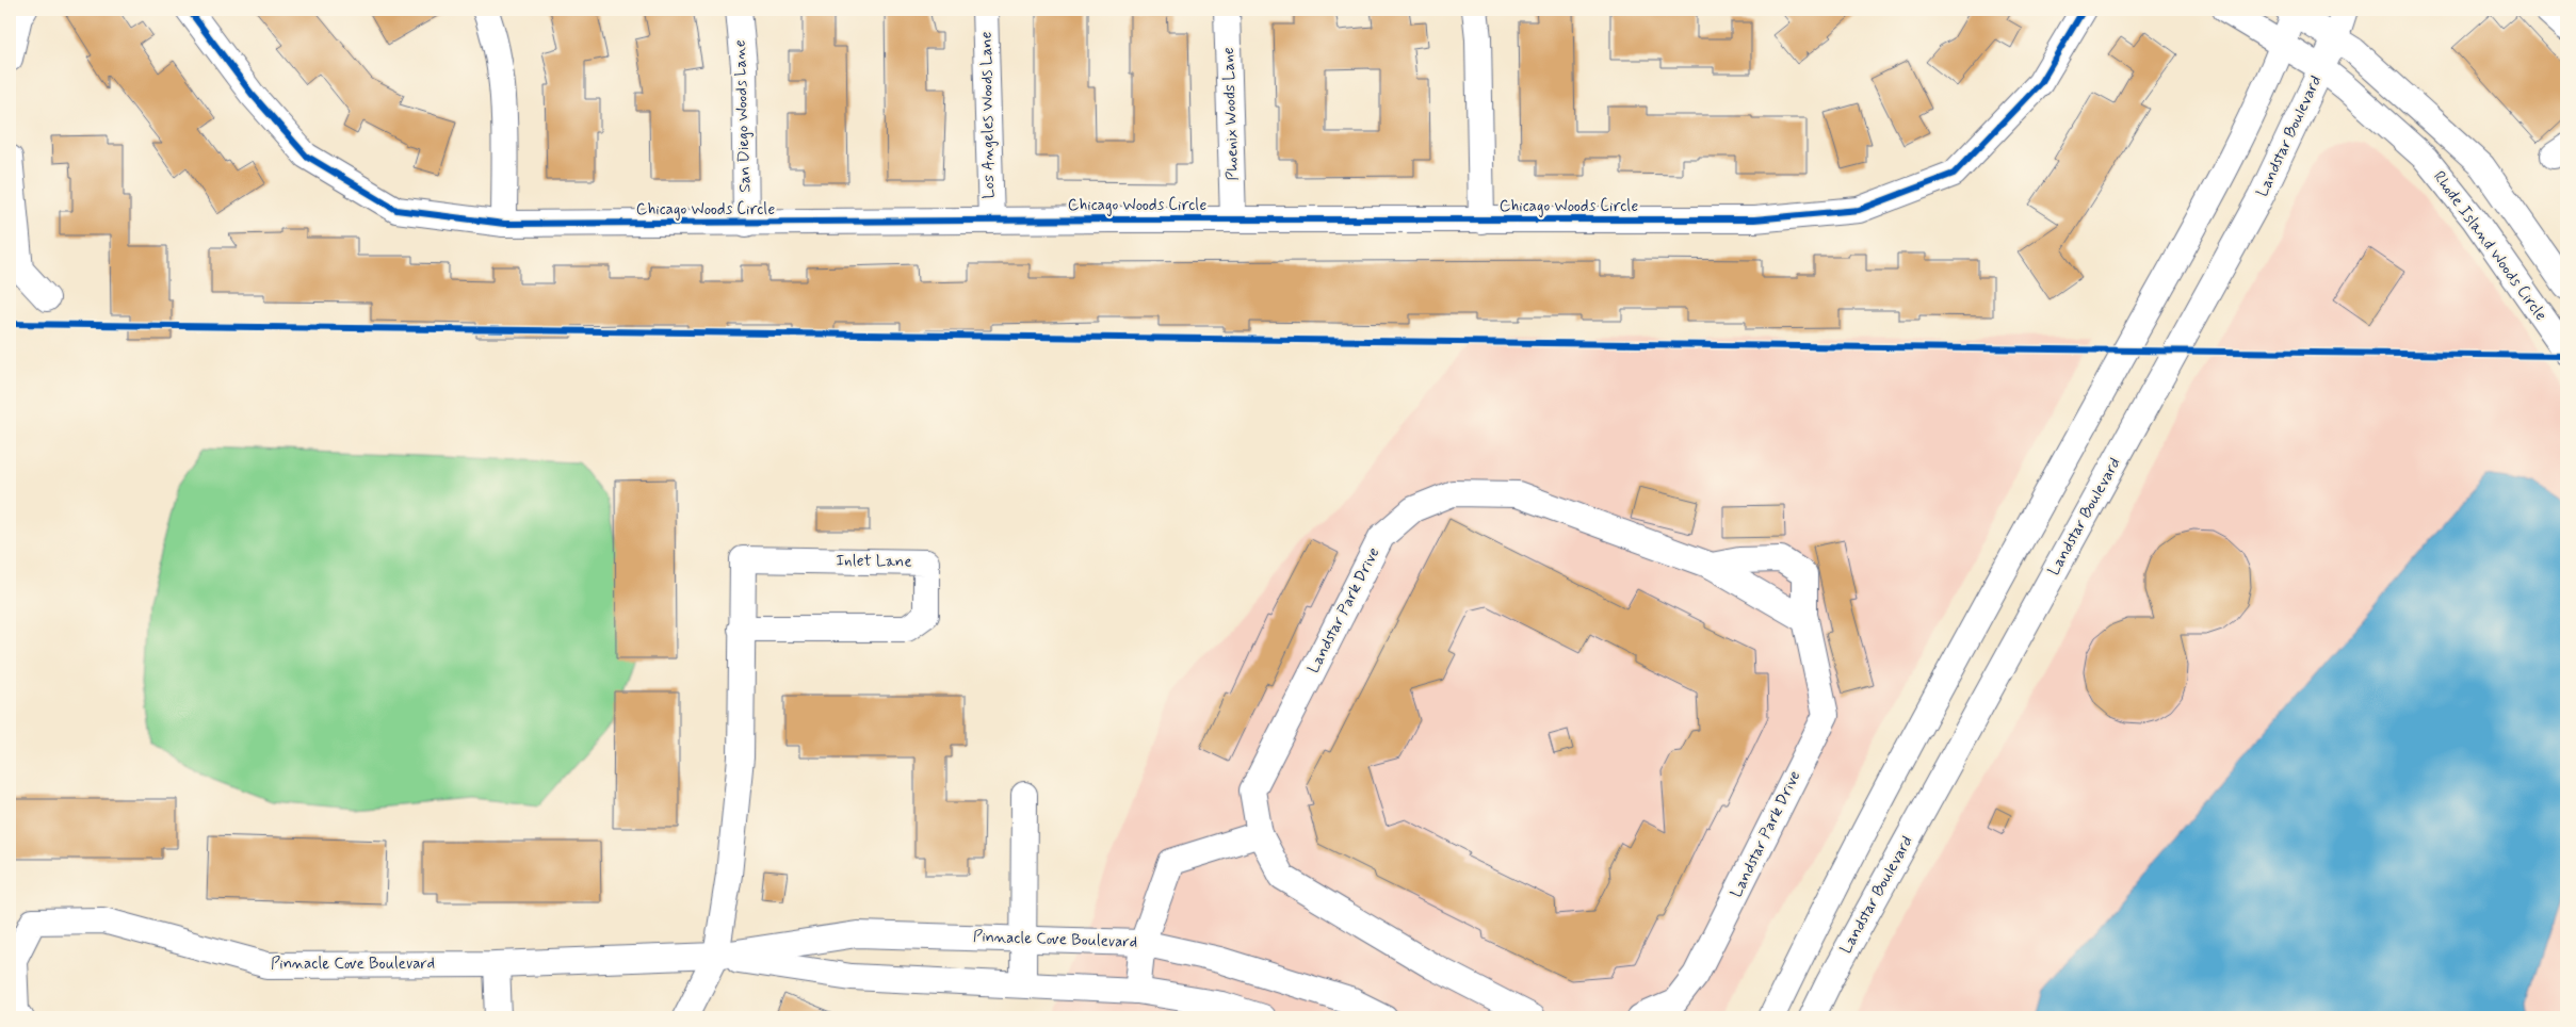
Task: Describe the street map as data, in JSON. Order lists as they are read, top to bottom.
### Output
{
  "streets": {
    "street": [
      "Phoenix Woods Lane",
      "Los Angeles Woods Lane",
      "San Diego Woods Lane",
      "Landstar Boulevard",
      "Chicago Woods Circle",
      "Rhode Island Woods Circle",
      "Inlet Lane",
      "Landstar Park Drive",
      "Pinnacle Cove Boulevard"
    ]
  },
  "crossings": [
    ["Phoenix Woods Lane", "Chicago Woods Circle"],
    ["Los Angeles Woods Lane", "Chicago Woods Circle"],
    ["San Diego Woods Lane", "Chicago Woods Circle"],
    ["Landstar Boulevard", "Rhode Island Woods Circle"],
    ["Inlet Lane", "Pinnacle Cove Boulevard"]
  ]
}
